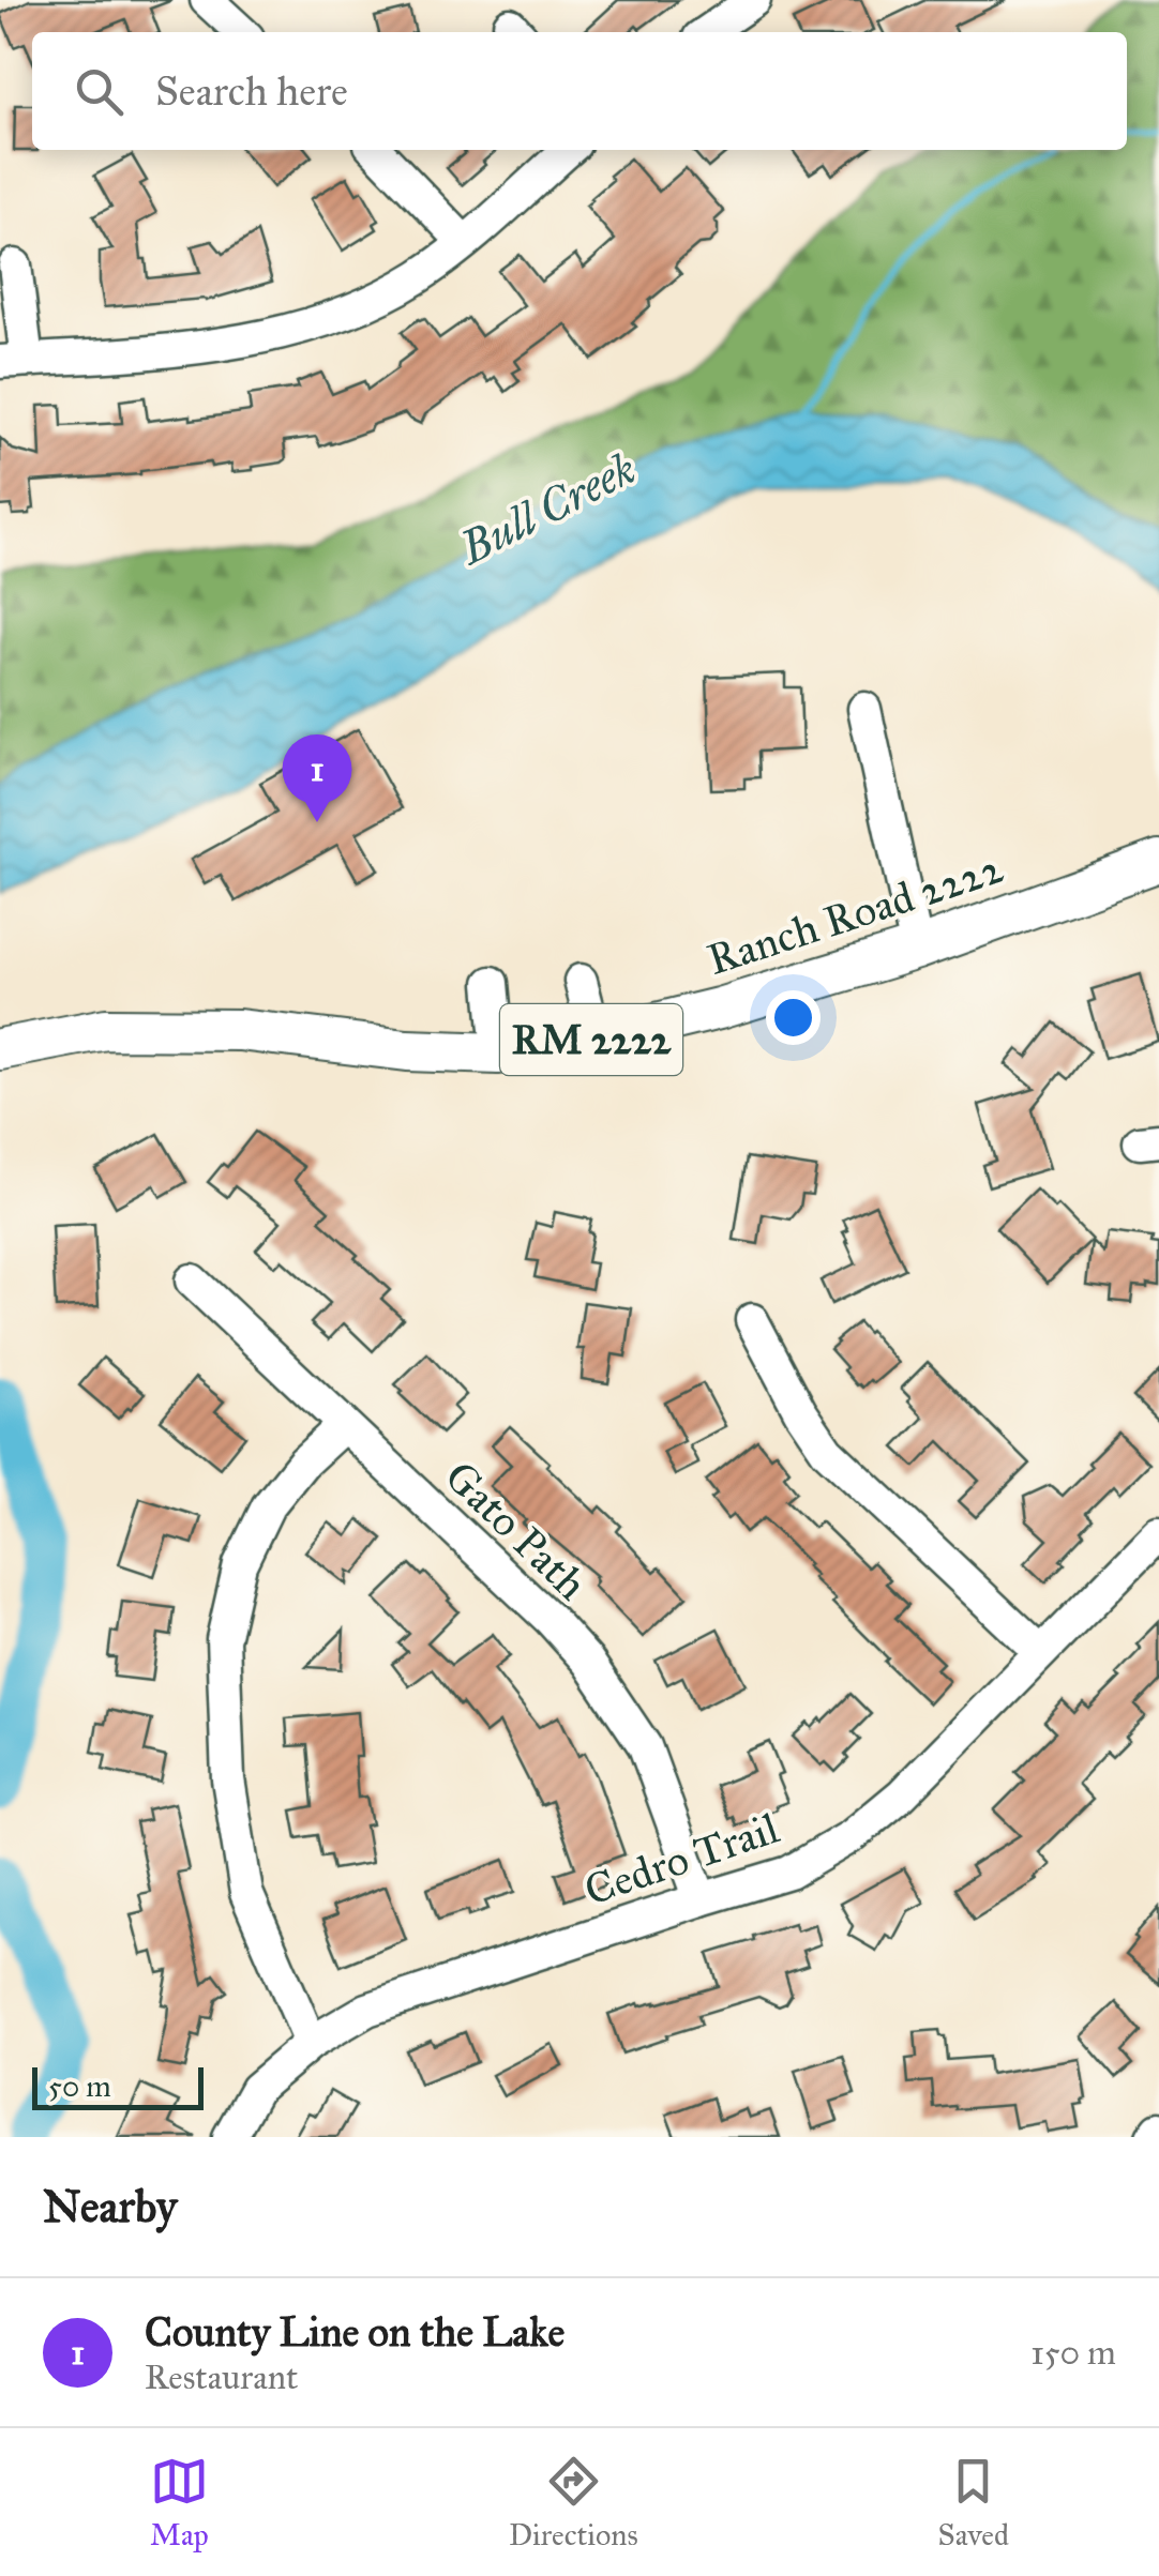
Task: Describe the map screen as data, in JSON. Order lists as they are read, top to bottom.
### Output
{
  "streets": {
    "main road": ["Ranch Road 2222", "RM 2222"],
    "street": ["Gato Path", "Cedro Trail"]
  },
  "crossings": [
    ["Gato Path", "Cedro Trail"]
  ],
  "water": ["Bull Creek"],
  "scale_bar": "50 m",
  "page": {
    "search": "Search here",
    "pins": "1",
    "scale": "50 m",
    "heading": "Nearby",
    "list": [
      {
        "mark": "1",
        "name": "County Line on the Lake",
        "note": "Restaurant",
        "value": "150 m"
      }
    ],
    "nav": ["Map", "Directions", "Saved"]
  }
}
